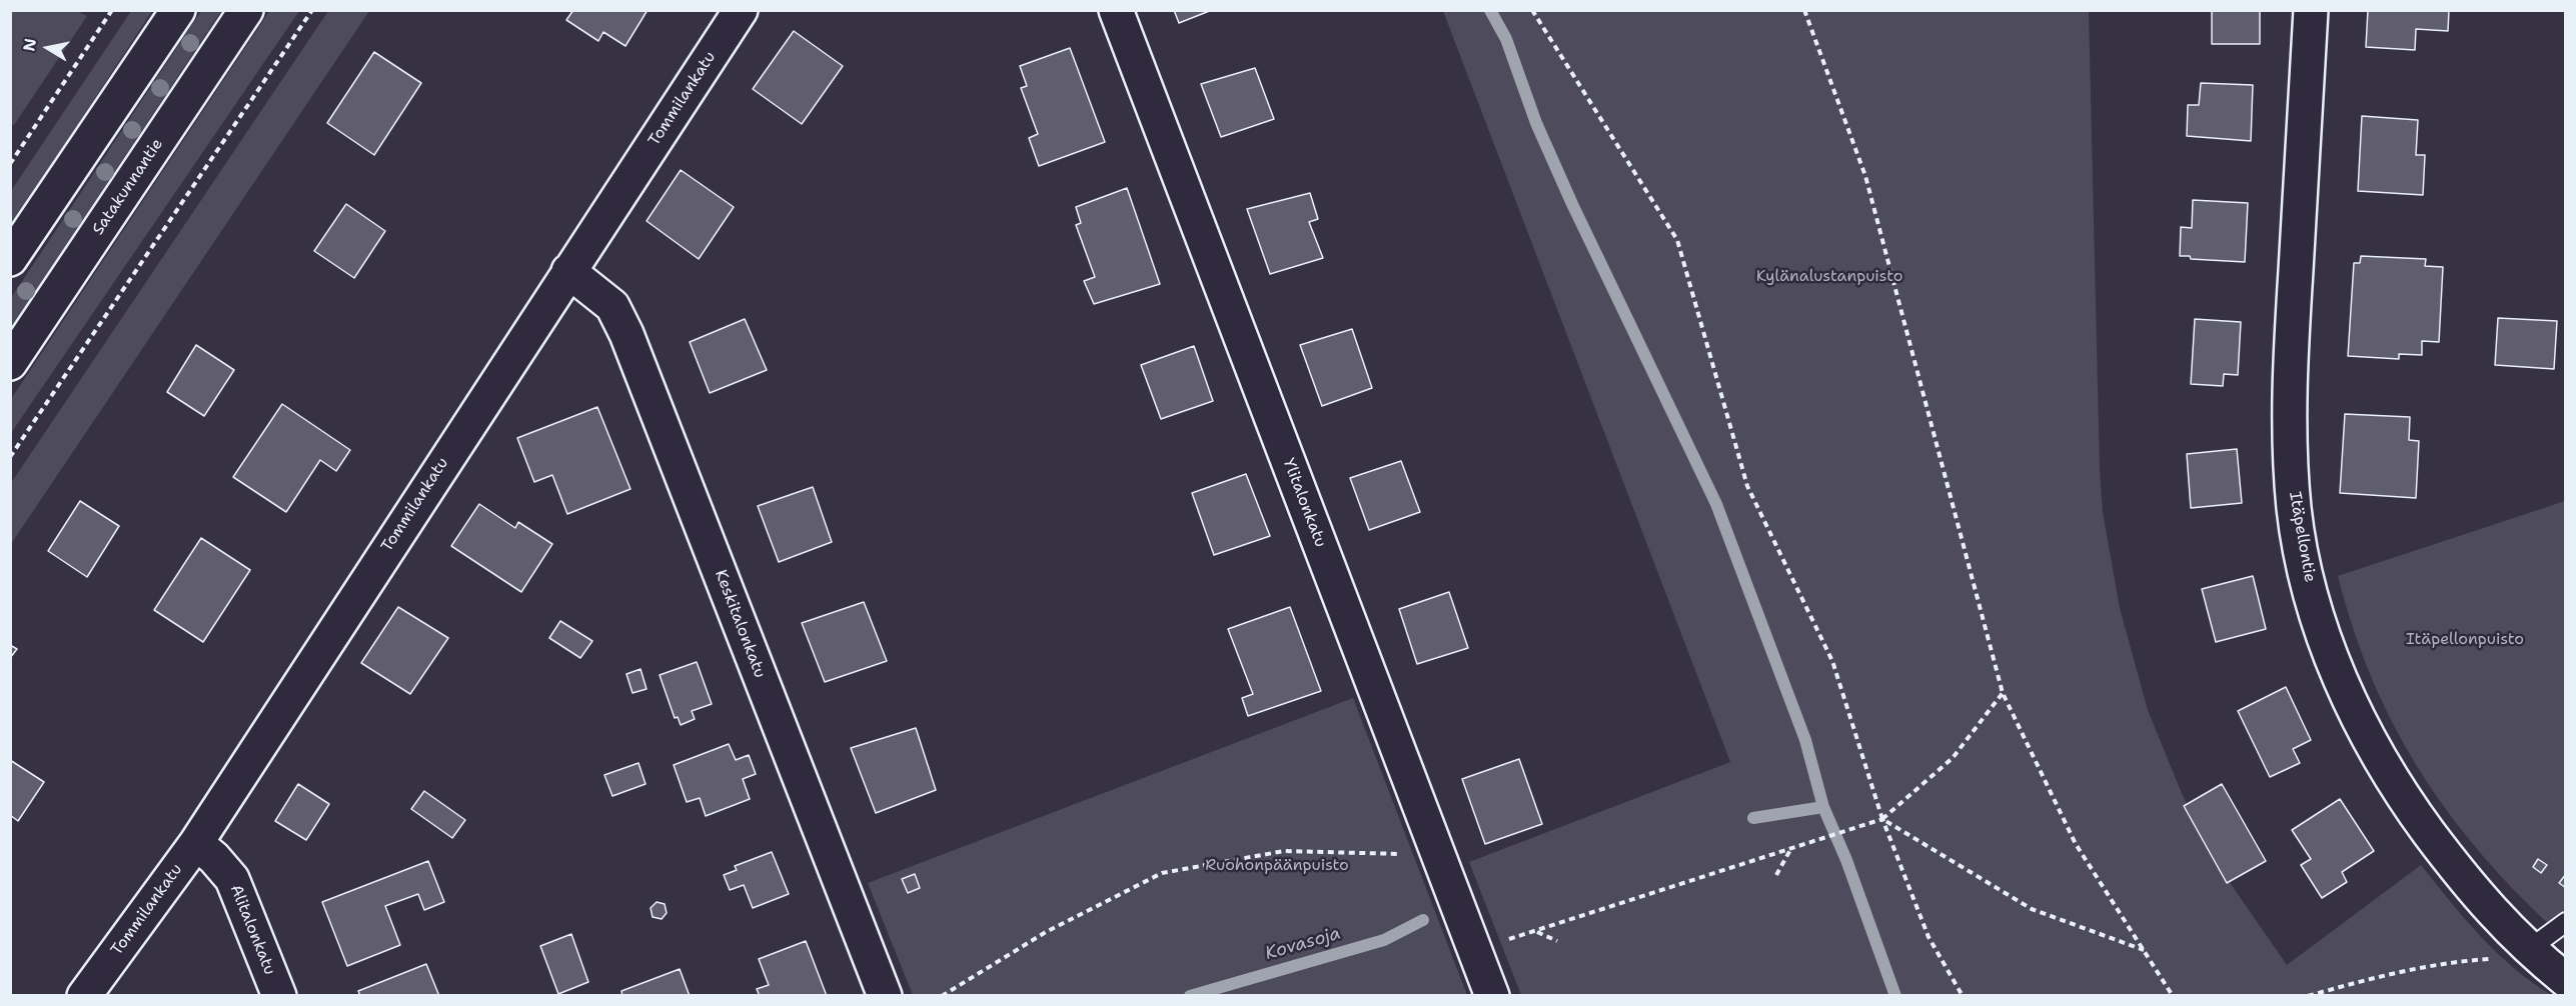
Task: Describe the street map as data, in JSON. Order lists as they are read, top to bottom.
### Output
{
  "streets": {
    "street": [
      "Tommilankatu",
      "Satakunnantie",
      "Ylitalonkatu",
      "Itäpellontie",
      "Keskitalonkatu",
      "Alitalonkatu"
    ]
  },
  "crossings": [
    ["Tommilankatu", "Keskitalonkatu"],
    ["Tommilankatu", "Alitalonkatu"]
  ],
  "water": ["Kovasoja"],
  "parks": ["Kylänalustanpuisto", "Itäpellonpuisto", "Ruohonpäänpuisto"],
  "north": "left"
}
